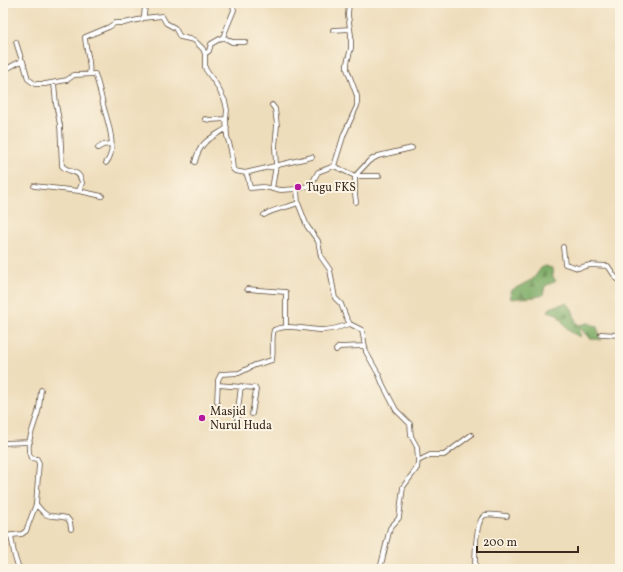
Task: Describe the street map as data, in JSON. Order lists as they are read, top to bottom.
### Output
{
  "places": ["Tugu FKS", "Masjid Nurul Huda"],
  "scale_bar": "200 m"
}
